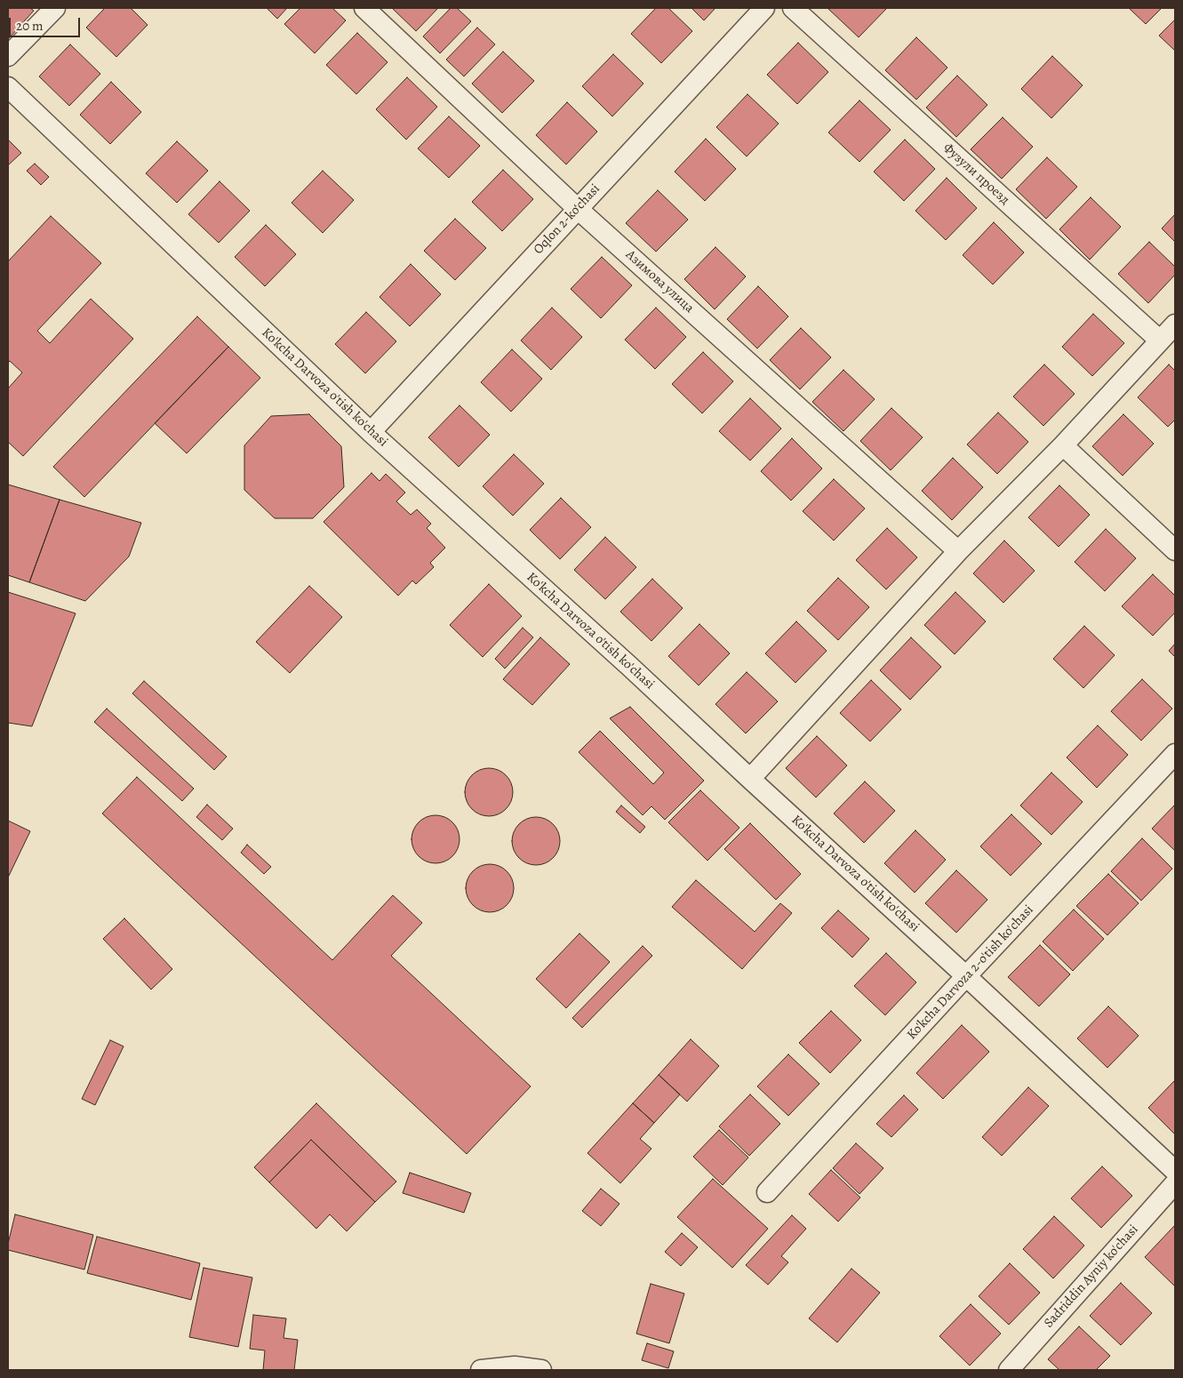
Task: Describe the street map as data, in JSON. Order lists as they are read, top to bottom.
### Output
{
  "streets": {
    "street": [
      "Фузули проезд",
      "Oqlon 2-ko‘chasi",
      "Азимова улица",
      "Ko'kcha Darvoza o'tish ko'chasi",
      "Ko'kcha Darvoza 2-o'tish ko'chasi",
      "Sadriddin Ayniy ko'chasi"
    ]
  },
  "crossings": [
    ["Oqlon 2-ko‘chasi", "Азимова улица"],
    ["Oqlon 2-ko‘chasi", "Ko'kcha Darvoza o'tish ko'chasi"],
    ["Ko'kcha Darvoza o'tish ko'chasi", "Ko'kcha Darvoza 2-o'tish ko'chasi"]
  ],
  "scale_bar": "20 m"
}
